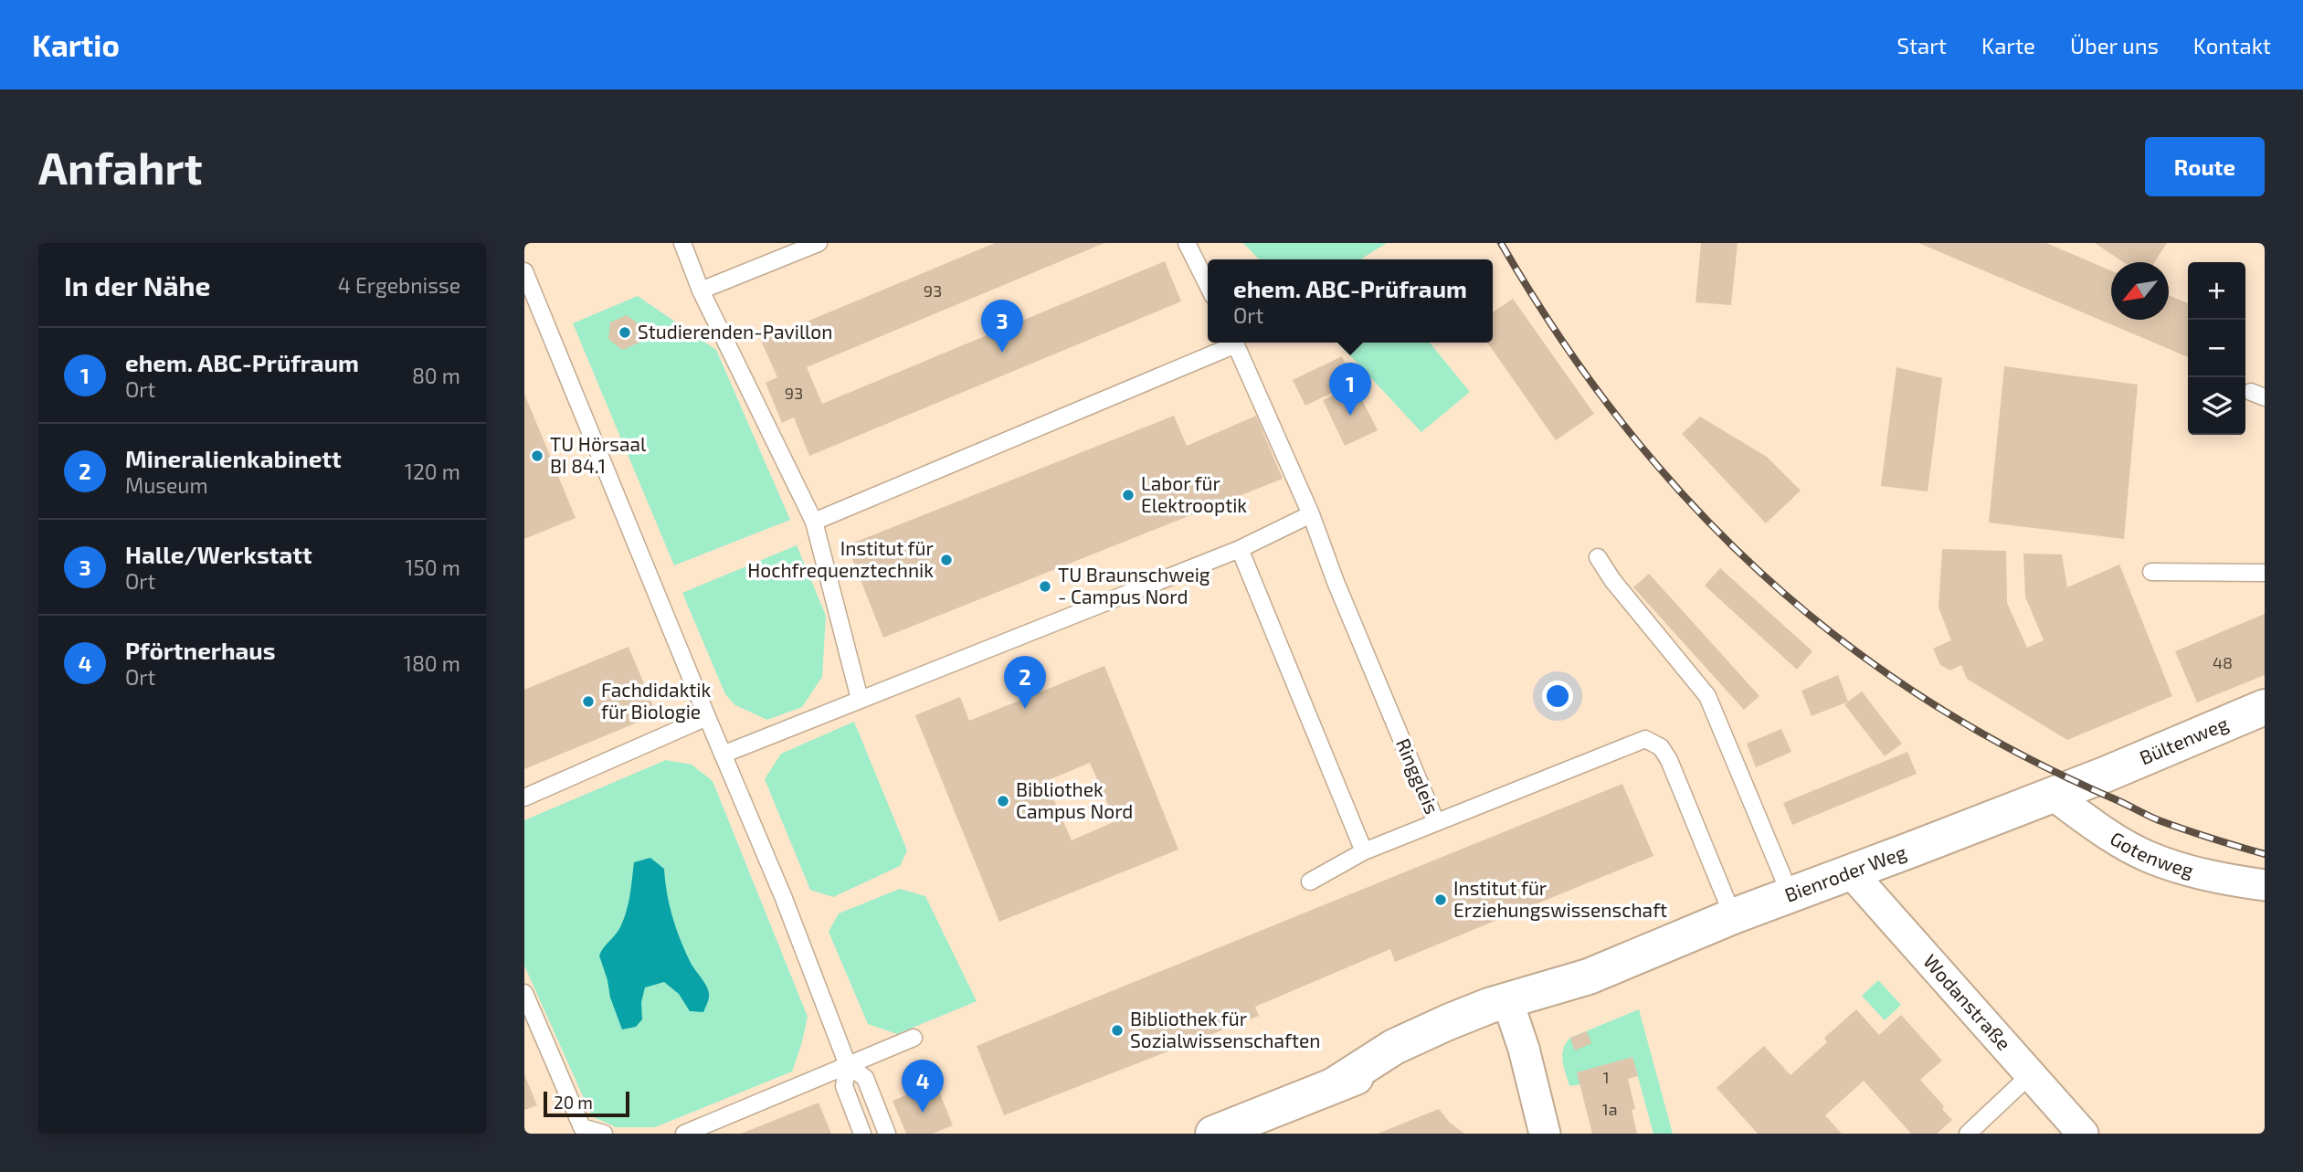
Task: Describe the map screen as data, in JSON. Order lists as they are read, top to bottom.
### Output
{
  "streets": {
    "main road": ["Bültenweg", "Bienroder Weg"],
    "street": ["Gotenweg", "Wodanstraße"],
    "lane": ["Ringgleis"]
  },
  "crossings": [
    ["Bültenweg", "Bienroder Weg"],
    ["Ringgleis", "Bienroder Weg"],
    ["Gotenweg", "Bienroder Weg"],
    ["Bienroder Weg", "Wodanstraße"]
  ],
  "places": [
    "Studierenden-Pavillon",
    "TU Hörsaal BI 84.1",
    "Labor für Elektrooptik",
    "Institut für Hochfrequenztechnik",
    "TU Braunschweig - Campus Nord",
    "Fachdidaktik für Biologie",
    "Bibliothek Campus Nord",
    "Institut für Erziehungswissenschaft",
    "Bibliothek für Sozialwissenschaften"
  ],
  "house_numbers": [
    "93",
    "93",
    "48",
    "1",
    "1a"
  ],
  "scale_bar": "20 m",
  "north": "bottom left",
  "page": {
    "header": "Kartio",
    "nav": [
      "Start",
      "Karte",
      "Über uns",
      "Kontakt"
    ],
    "buttons": "Route",
    "title": "Anfahrt",
    "heading": ["In der Nähe", "4 Ergebnisse"],
    "popup": ["ehem. ABC-Prüfraum", "Ort"],
    "map_buttons": ["+", "−"],
    "pins": [
      "3",
      "1",
      "2",
      "4"
    ],
    "list": [
      {
        "mark": "1",
        "name": "ehem. ABC-Prüfraum",
        "note": "Ort",
        "value": "80 m"
      },
      {
        "mark": "2",
        "name": "Mineralienkabinett",
        "note": "Museum",
        "value": "120 m"
      },
      {
        "mark": "3",
        "name": "Halle/Werkstatt",
        "note": "Ort",
        "value": "150 m"
      },
      {
        "mark": "4",
        "name": "Pförtnerhaus",
        "note": "Ort",
        "value": "180 m"
      }
    ],
    "scale": "20 m"
  }
}
